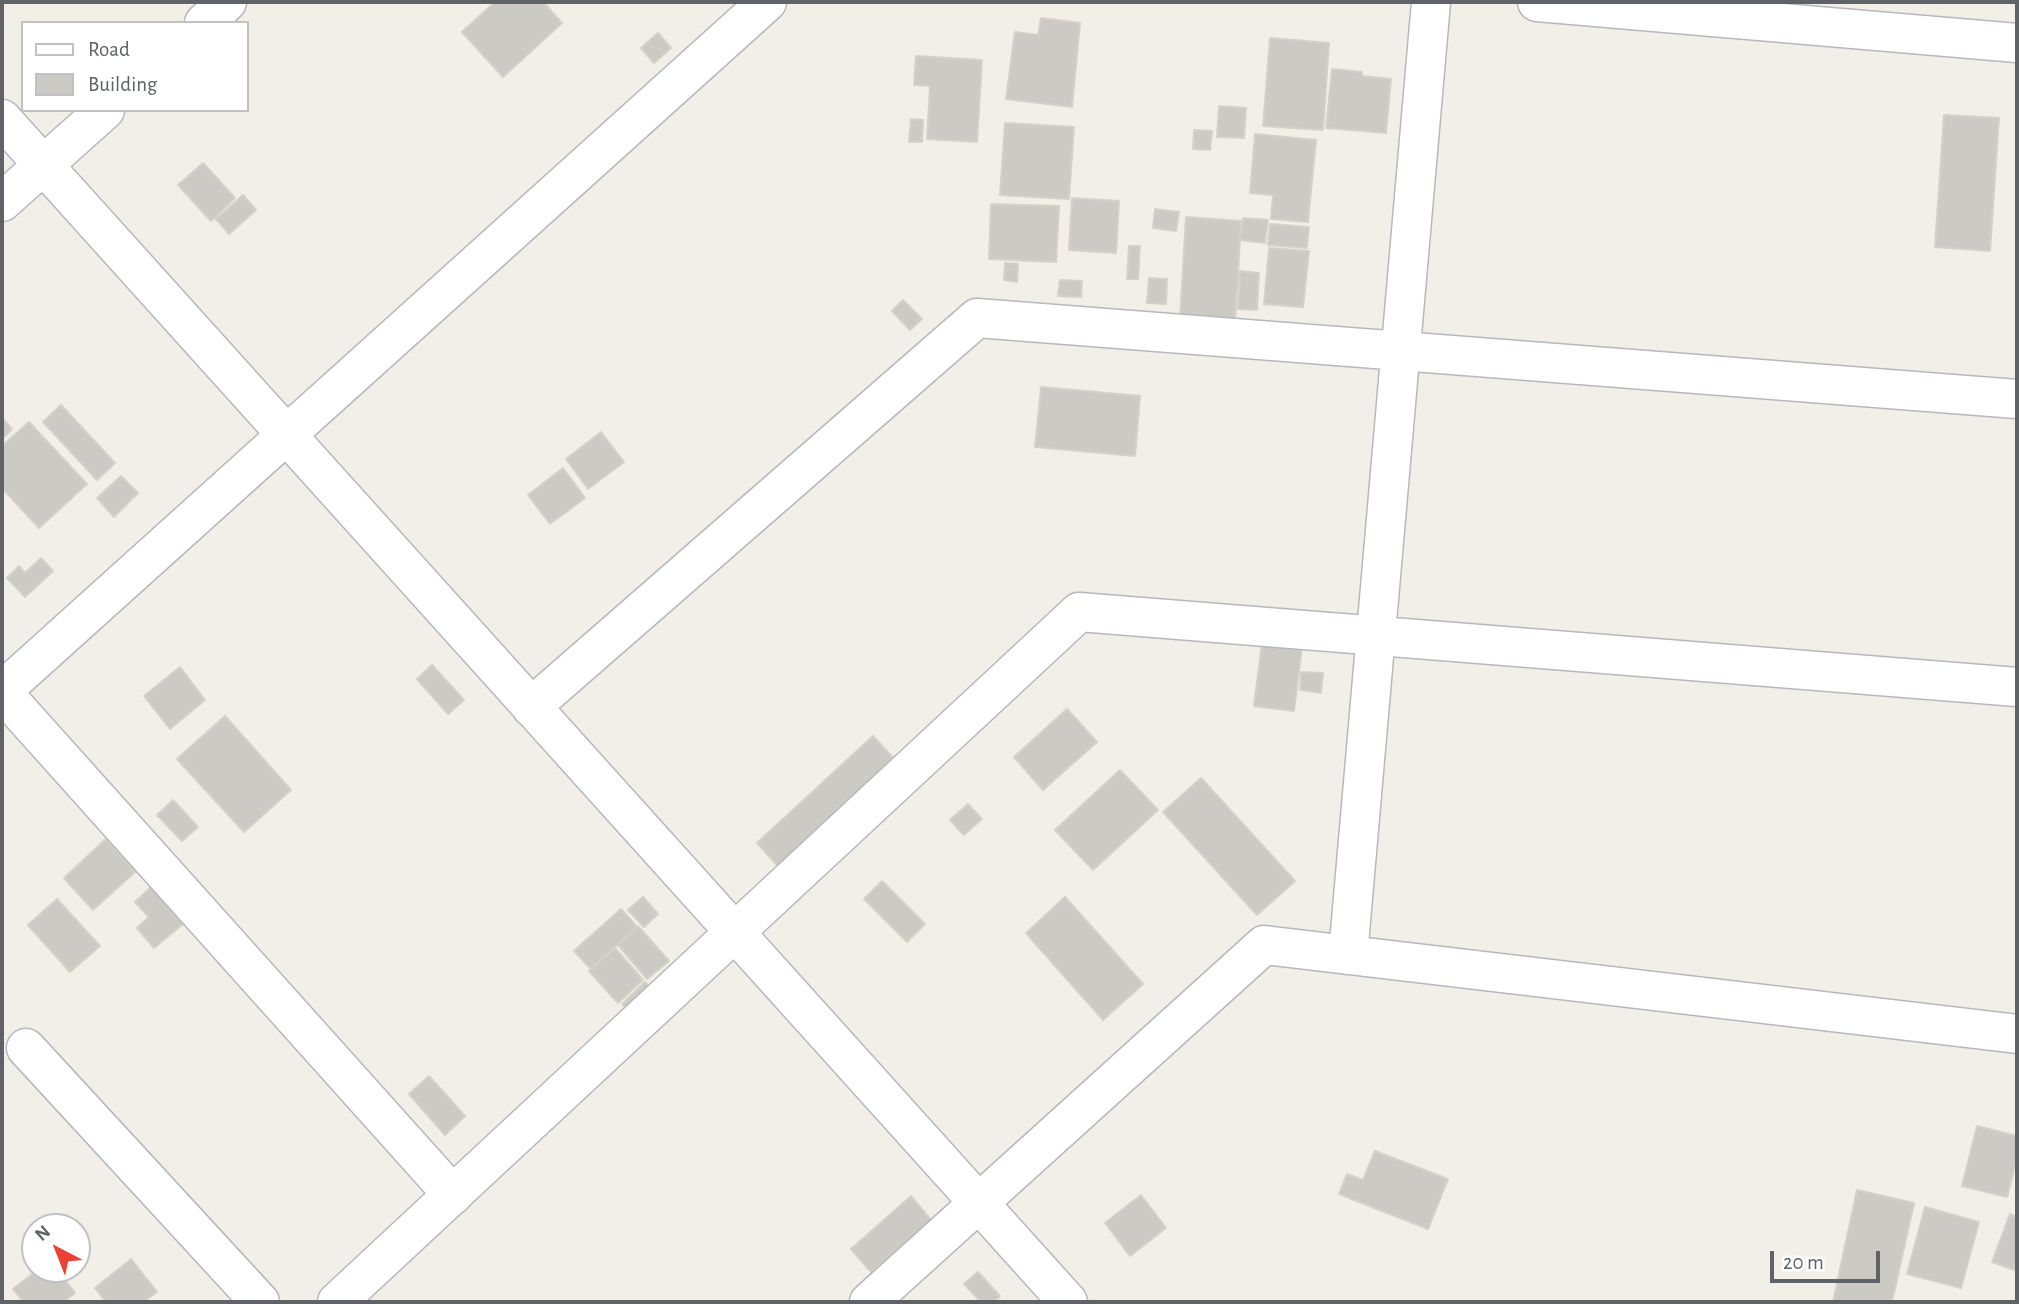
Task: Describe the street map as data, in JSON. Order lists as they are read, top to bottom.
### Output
{
  "legend": ["Road", "Building"],
  "scale_bar": "20 m",
  "north": "top left"
}
